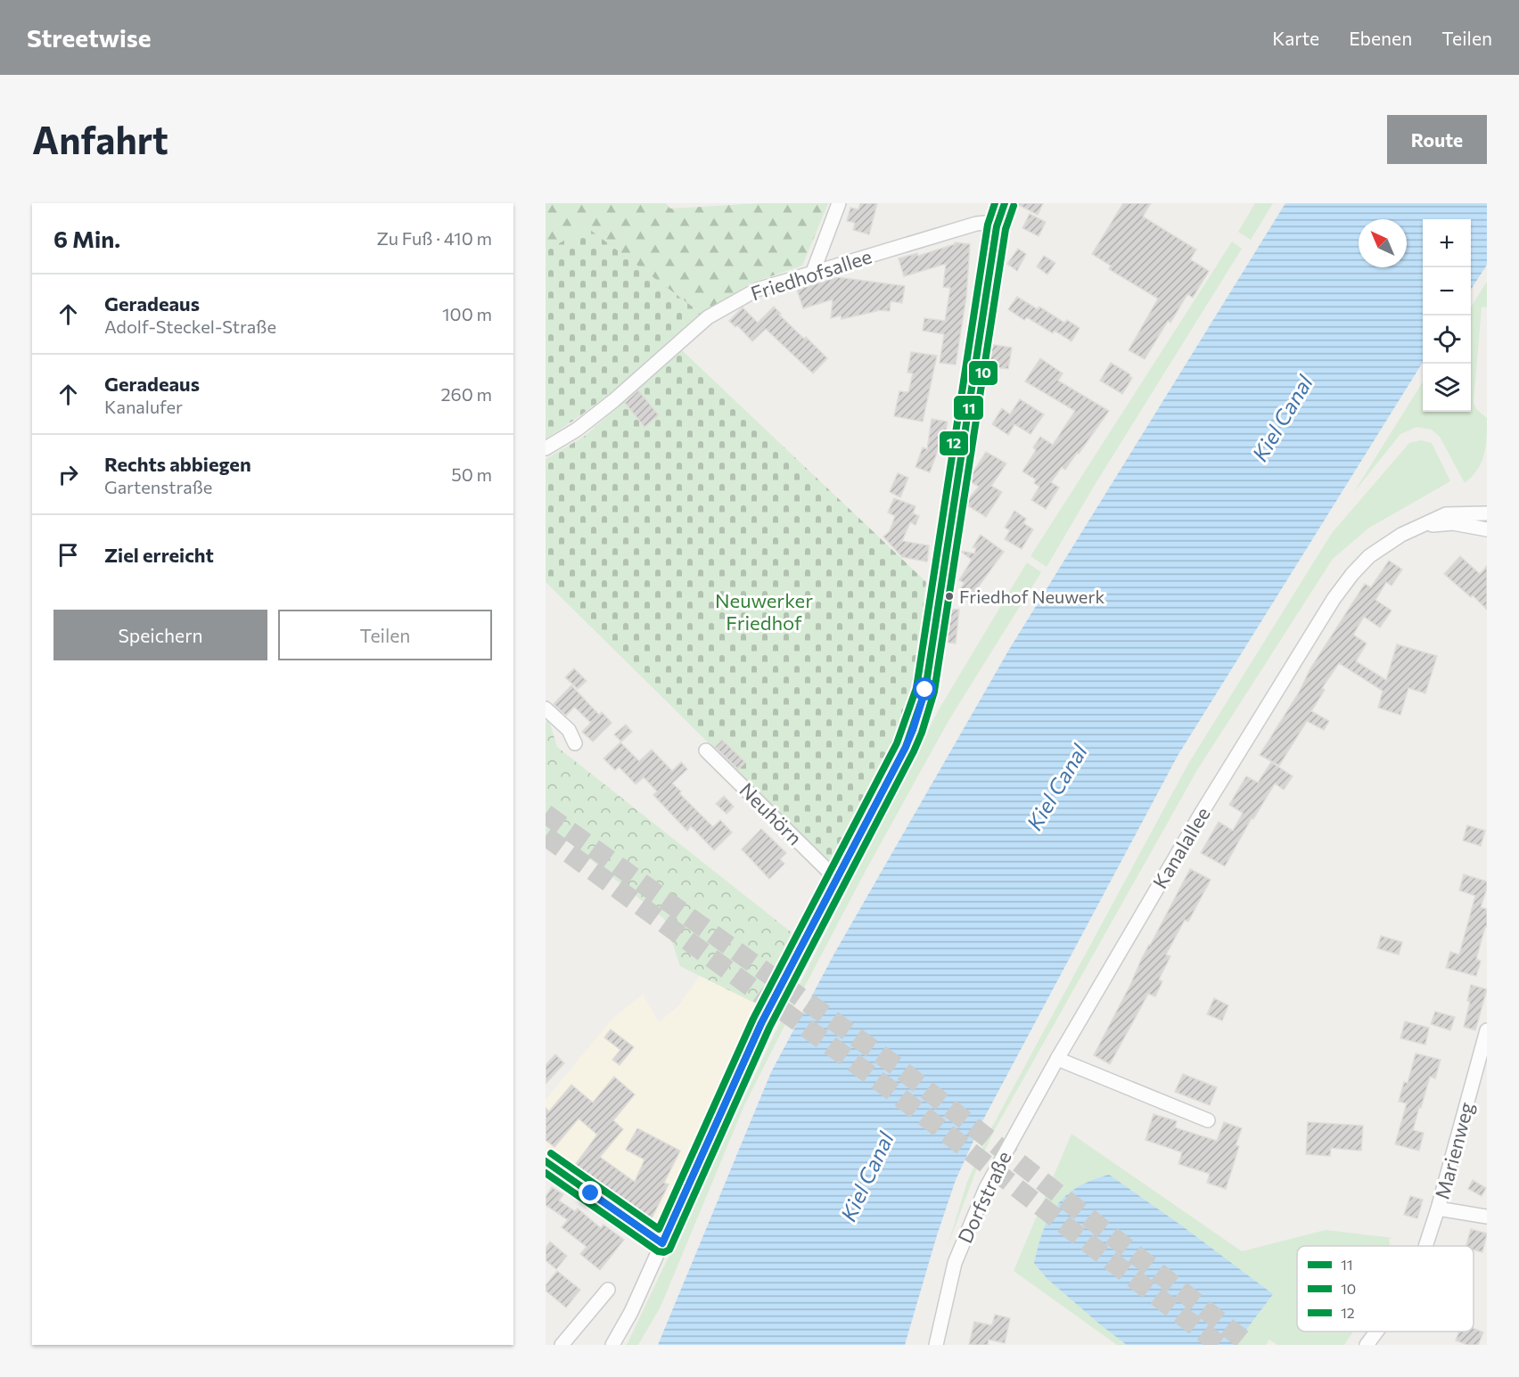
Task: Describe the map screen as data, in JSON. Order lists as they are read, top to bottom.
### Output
{
  "streets": {
    "street": [
      "Friedhofsallee",
      "Neuhörn",
      "Kanalallee",
      "Marienweg",
      "Dorfstraße"
    ]
  },
  "crossings": [
    ["Kanalallee", "Dorfstraße"]
  ],
  "water": ["Kiel Canal"],
  "parks": ["Neuwerker Friedhof"],
  "places": ["Friedhof Neuwerk"],
  "lines": ["transit line 11", "transit line 12", "transit line 10"],
  "legend": ["11", "10", "12"],
  "north": "top left",
  "page": {
    "header": "Streetwise",
    "nav": ["Karte", "Ebenen", "Teilen"],
    "buttons": [
      "Route",
      ["Speichern", "Teilen"]
    ],
    "title": "Anfahrt",
    "heading": ["6 Min.", "Zu Fuß · 410 m"],
    "map_buttons": ["+", "−"],
    "list": [
      ["Geradeaus", "Adolf-Steckel-Straße", "100 m"],
      ["Geradeaus", "Kanalufer", "260 m"],
      ["Rechts abbiegen", "Gartenstraße", "50 m"],
      "Ziel erreicht"
    ]
  }
}
